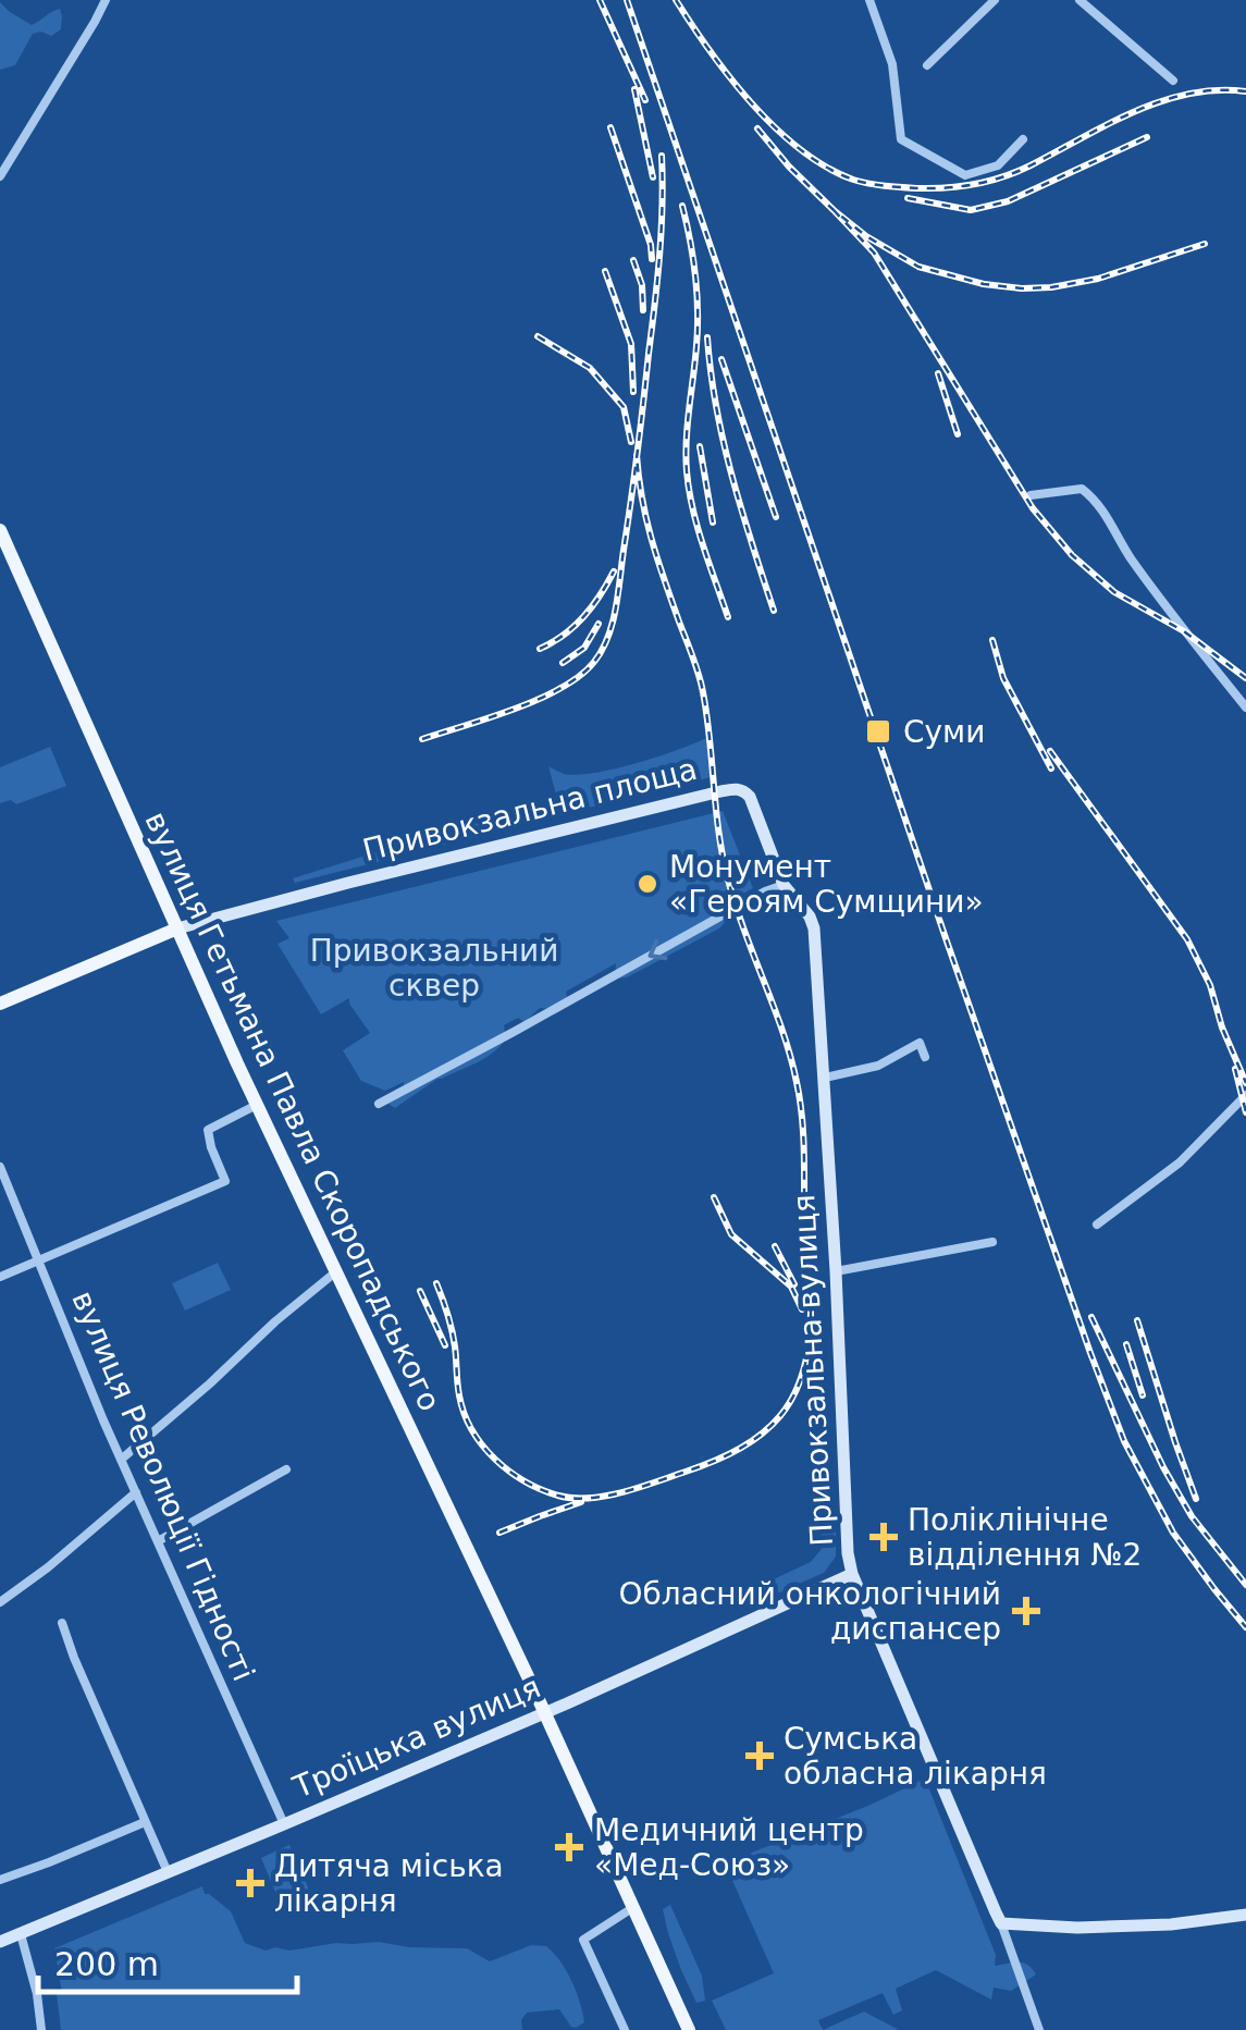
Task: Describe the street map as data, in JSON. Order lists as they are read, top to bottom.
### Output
{
  "streets": {
    "main road": [
      "Привокзальна площа",
      "вулиця Гетьмана Павла Скоропадського",
      "Привокзальна вулиця",
      "Троїцька вулиця"
    ],
    "street": ["вулиця Революції Гідності"]
  },
  "crossings": [
    ["Привокзальна площа", "вулиця Гетьмана Павла Скоропадського"],
    ["Привокзальна площа", "Привокзальна вулиця"],
    ["вулиця Гетьмана Павла Скоропадського", "Троїцька вулиця"],
    ["Привокзальна вулиця", "Троїцька вулиця"],
    ["вулиця Революції Гідності", "Троїцька вулиця"]
  ],
  "parks": ["Привокзальний сквер"],
  "places": {
    "transit": ["Суми"],
    "other": ["Монумент «Героям Сумщини»"],
    "health": [
      "Поліклінічне відділення №2",
      "Обласний онкологічний диспансер",
      "Сумська обласна лікарня",
      "Медичний центр «Мед-Союз»",
      "Дитяча міська лікарня"
    ]
  },
  "scale_bar": "200 m"
}
